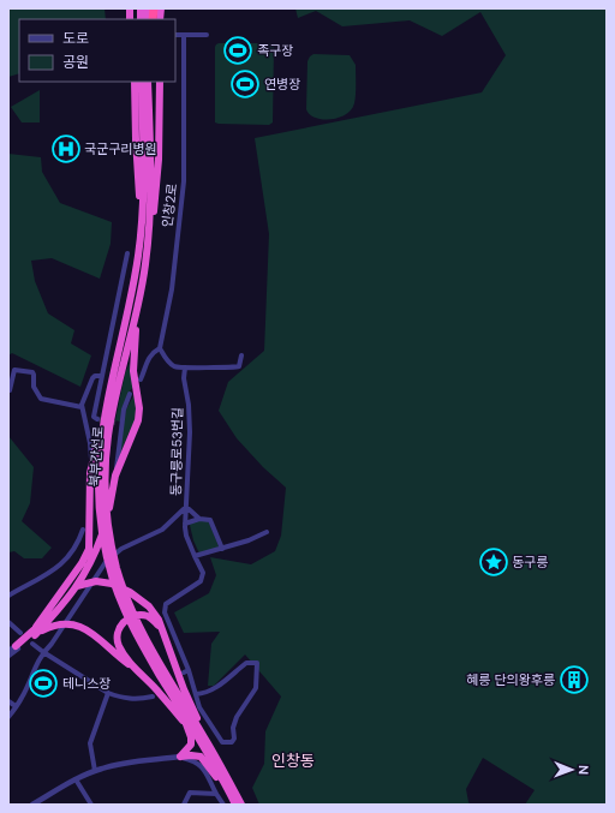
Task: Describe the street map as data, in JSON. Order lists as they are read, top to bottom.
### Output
{
  "streets": {
    "highway": ["북부간선로"],
    "street": ["인창2로", "동구릉로53번길"]
  },
  "districts": ["인창동"],
  "places": {
    "sports": ["족구장", "연병장", "테니스장"],
    "hospital": ["국군구리병원"],
    "place": ["동구릉"],
    "building": ["혜릉 단의왕후릉"]
  },
  "legend": ["도로", "공원"],
  "north": "right"
}
